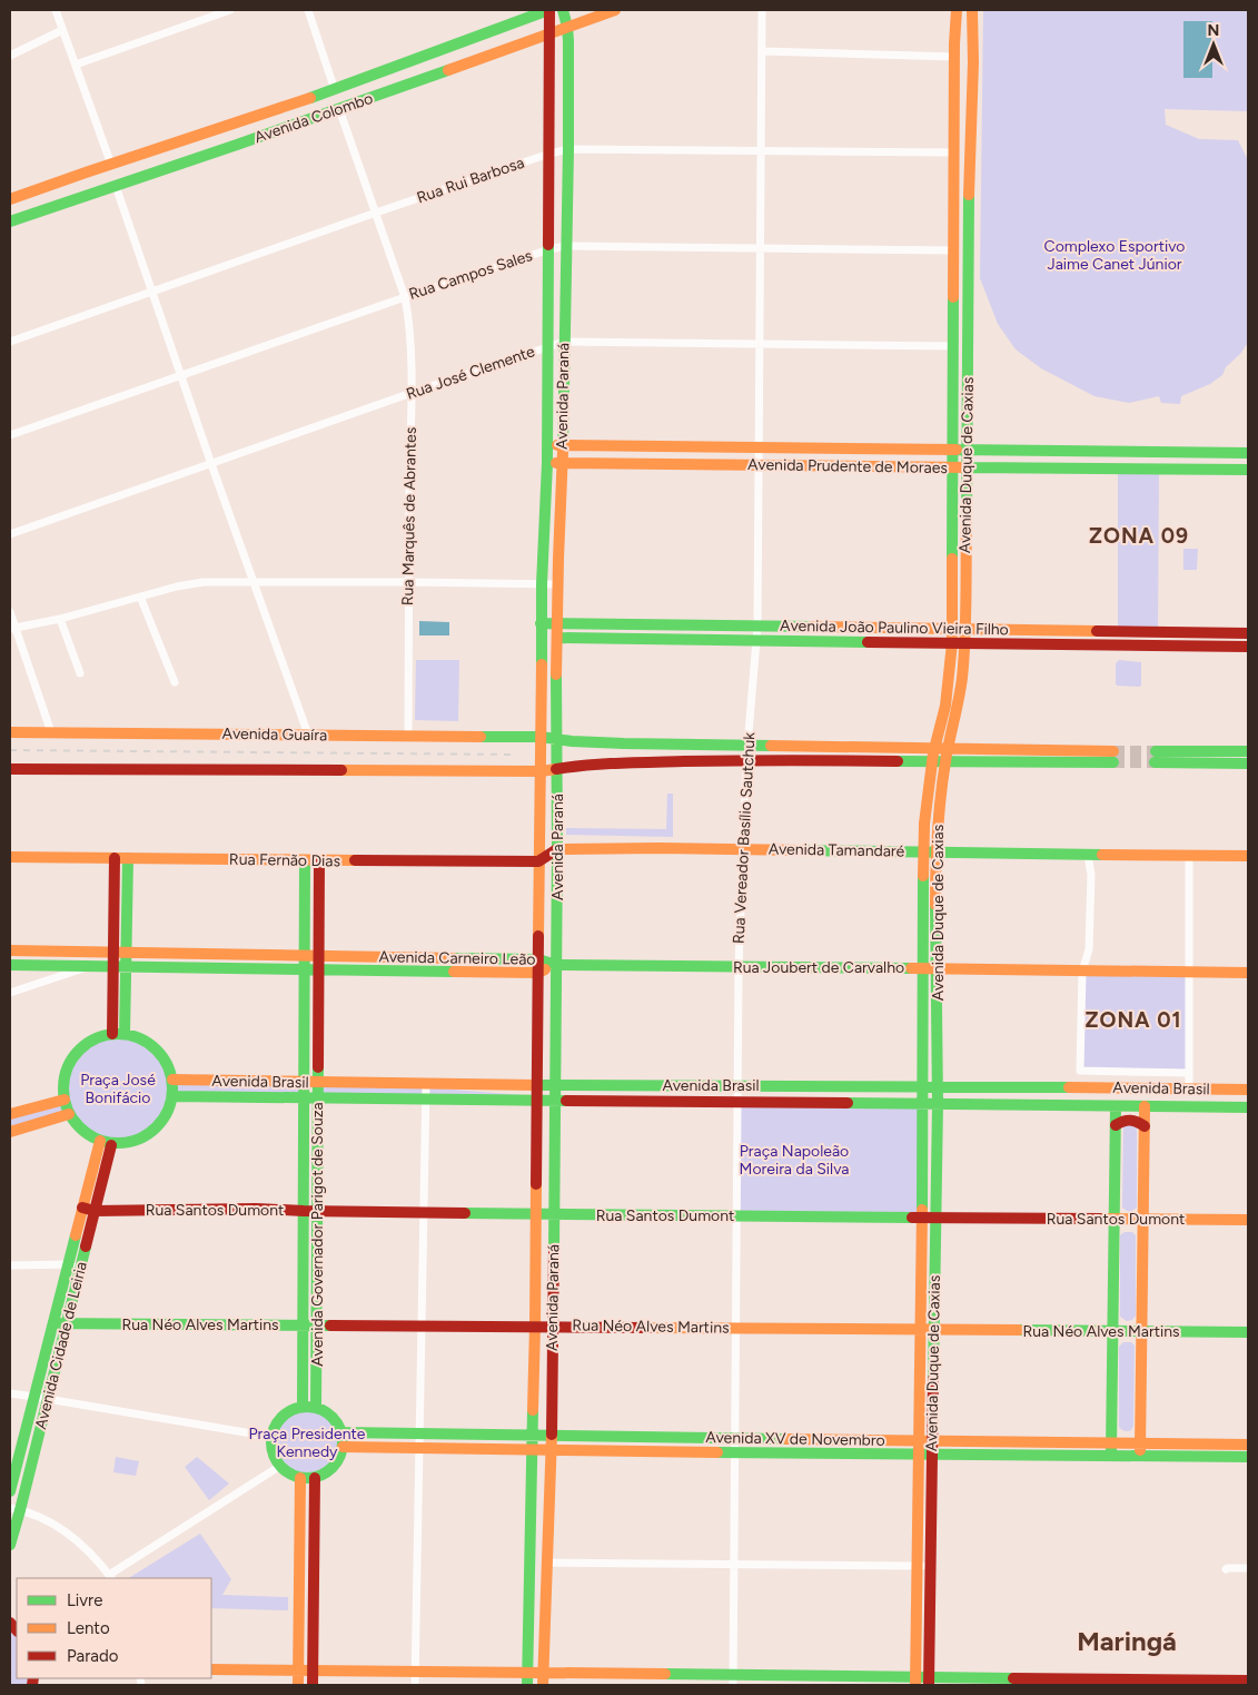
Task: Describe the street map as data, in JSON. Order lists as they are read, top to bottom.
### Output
{
  "streets": {
    "main road": [
      "Avenida Colombo",
      "Avenida Paraná",
      "Avenida Duque de Caxias",
      "Avenida Prudente de Moraes",
      "Avenida João Paulino Vieira Filho",
      "Avenida Guaíra",
      "Avenida Tamandaré",
      "Rua Fernão Dias",
      "Avenida Carneiro Leão",
      "Rua Joubert de Carvalho",
      "Avenida Brasil",
      "Rua Santos Dumont",
      "Avenida Governador Parigot de Souza",
      "Rua Néo Alves Martins",
      "Avenida Cidade de Leiria",
      "Avenida XV de Novembro"
    ],
    "street": [
      "Rua Rui Barbosa",
      "Rua Campos Sales",
      "Rua José Clemente",
      "Rua Marquês de Abrantes",
      "Rua Vereador Basílio Sautchuk"
    ]
  },
  "crossings": [
    ["Avenida Colombo", "Avenida Paraná"],
    ["Avenida Colombo", "Rua Marquês de Abrantes"],
    ["Rua Rui Barbosa", "Avenida Paraná"],
    ["Rua Rui Barbosa", "Avenida Duque de Caxias"],
    ["Rua Rui Barbosa", "Rua Marquês de Abrantes"],
    ["Rua Rui Barbosa", "Rua Vereador Basílio Sautchuk"],
    ["Rua Campos Sales", "Avenida Paraná"],
    ["Rua Campos Sales", "Avenida Duque de Caxias"],
    ["Rua Campos Sales", "Rua Marquês de Abrantes"],
    ["Rua Campos Sales", "Rua Vereador Basílio Sautchuk"],
    ["Rua José Clemente", "Avenida Paraná"],
    ["Rua José Clemente", "Avenida Duque de Caxias"],
    ["Rua José Clemente", "Rua Marquês de Abrantes"],
    ["Rua José Clemente", "Rua Vereador Basílio Sautchuk"],
    ["Avenida Paraná", "Avenida Prudente de Moraes"],
    ["Avenida Paraná", "Avenida João Paulino Vieira Filho"],
    ["Avenida Paraná", "Avenida Guaíra"],
    ["Avenida Paraná", "Avenida Tamandaré"],
    ["Avenida Paraná", "Rua Fernão Dias"],
    ["Avenida Paraná", "Avenida Carneiro Leão"],
    ["Avenida Paraná", "Rua Joubert de Carvalho"],
    ["Avenida Paraná", "Avenida Brasil"],
    ["Avenida Paraná", "Rua Santos Dumont"],
    ["Avenida Paraná", "Rua Néo Alves Martins"],
    ["Avenida Paraná", "Avenida XV de Novembro"],
    ["Avenida Duque de Caxias", "Avenida Prudente de Moraes"],
    ["Avenida Duque de Caxias", "Avenida João Paulino Vieira Filho"],
    ["Avenida Duque de Caxias", "Avenida Guaíra"],
    ["Avenida Duque de Caxias", "Avenida Tamandaré"],
    ["Avenida Duque de Caxias", "Rua Joubert de Carvalho"],
    ["Avenida Duque de Caxias", "Avenida Brasil"],
    ["Avenida Duque de Caxias", "Rua Santos Dumont"],
    ["Avenida Duque de Caxias", "Rua Néo Alves Martins"],
    ["Avenida Duque de Caxias", "Avenida XV de Novembro"],
    ["Avenida Prudente de Moraes", "Rua Vereador Basílio Sautchuk"],
    ["Rua Marquês de Abrantes", "Avenida Guaíra"],
    ["Avenida João Paulino Vieira Filho", "Rua Vereador Basílio Sautchuk"],
    ["Avenida Guaíra", "Rua Vereador Basílio Sautchuk"],
    ["Rua Vereador Basílio Sautchuk", "Avenida Tamandaré"],
    ["Rua Vereador Basílio Sautchuk", "Rua Joubert de Carvalho"],
    ["Rua Vereador Basílio Sautchuk", "Avenida Brasil"],
    ["Rua Vereador Basílio Sautchuk", "Rua Santos Dumont"],
    ["Rua Vereador Basílio Sautchuk", "Rua Néo Alves Martins"],
    ["Rua Vereador Basílio Sautchuk", "Avenida XV de Novembro"],
    ["Rua Fernão Dias", "Avenida Governador Parigot de Souza"],
    ["Avenida Carneiro Leão", "Rua Joubert de Carvalho"],
    ["Avenida Carneiro Leão", "Avenida Governador Parigot de Souza"],
    ["Avenida Brasil", "Avenida Governador Parigot de Souza"],
    ["Avenida Brasil", "Avenida Cidade de Leiria"],
    ["Rua Santos Dumont", "Avenida Governador Parigot de Souza"],
    ["Rua Santos Dumont", "Avenida Cidade de Leiria"],
    ["Avenida Governador Parigot de Souza", "Rua Néo Alves Martins"],
    ["Avenida Governador Parigot de Souza", "Avenida XV de Novembro"],
    ["Rua Néo Alves Martins", "Avenida Cidade de Leiria"]
  ],
  "districts": ["ZONA 09", "ZONA 01", "Maringá"],
  "parks": [
    "Complexo Esportivo Jaime Canet Júnior",
    "Praça José Bonifácio",
    "Praça Napoleão Moreira da Silva",
    "Praça Presidente Kennedy"
  ],
  "legend": ["Livre", "Lento", "Parado"],
  "north": "top"
}
